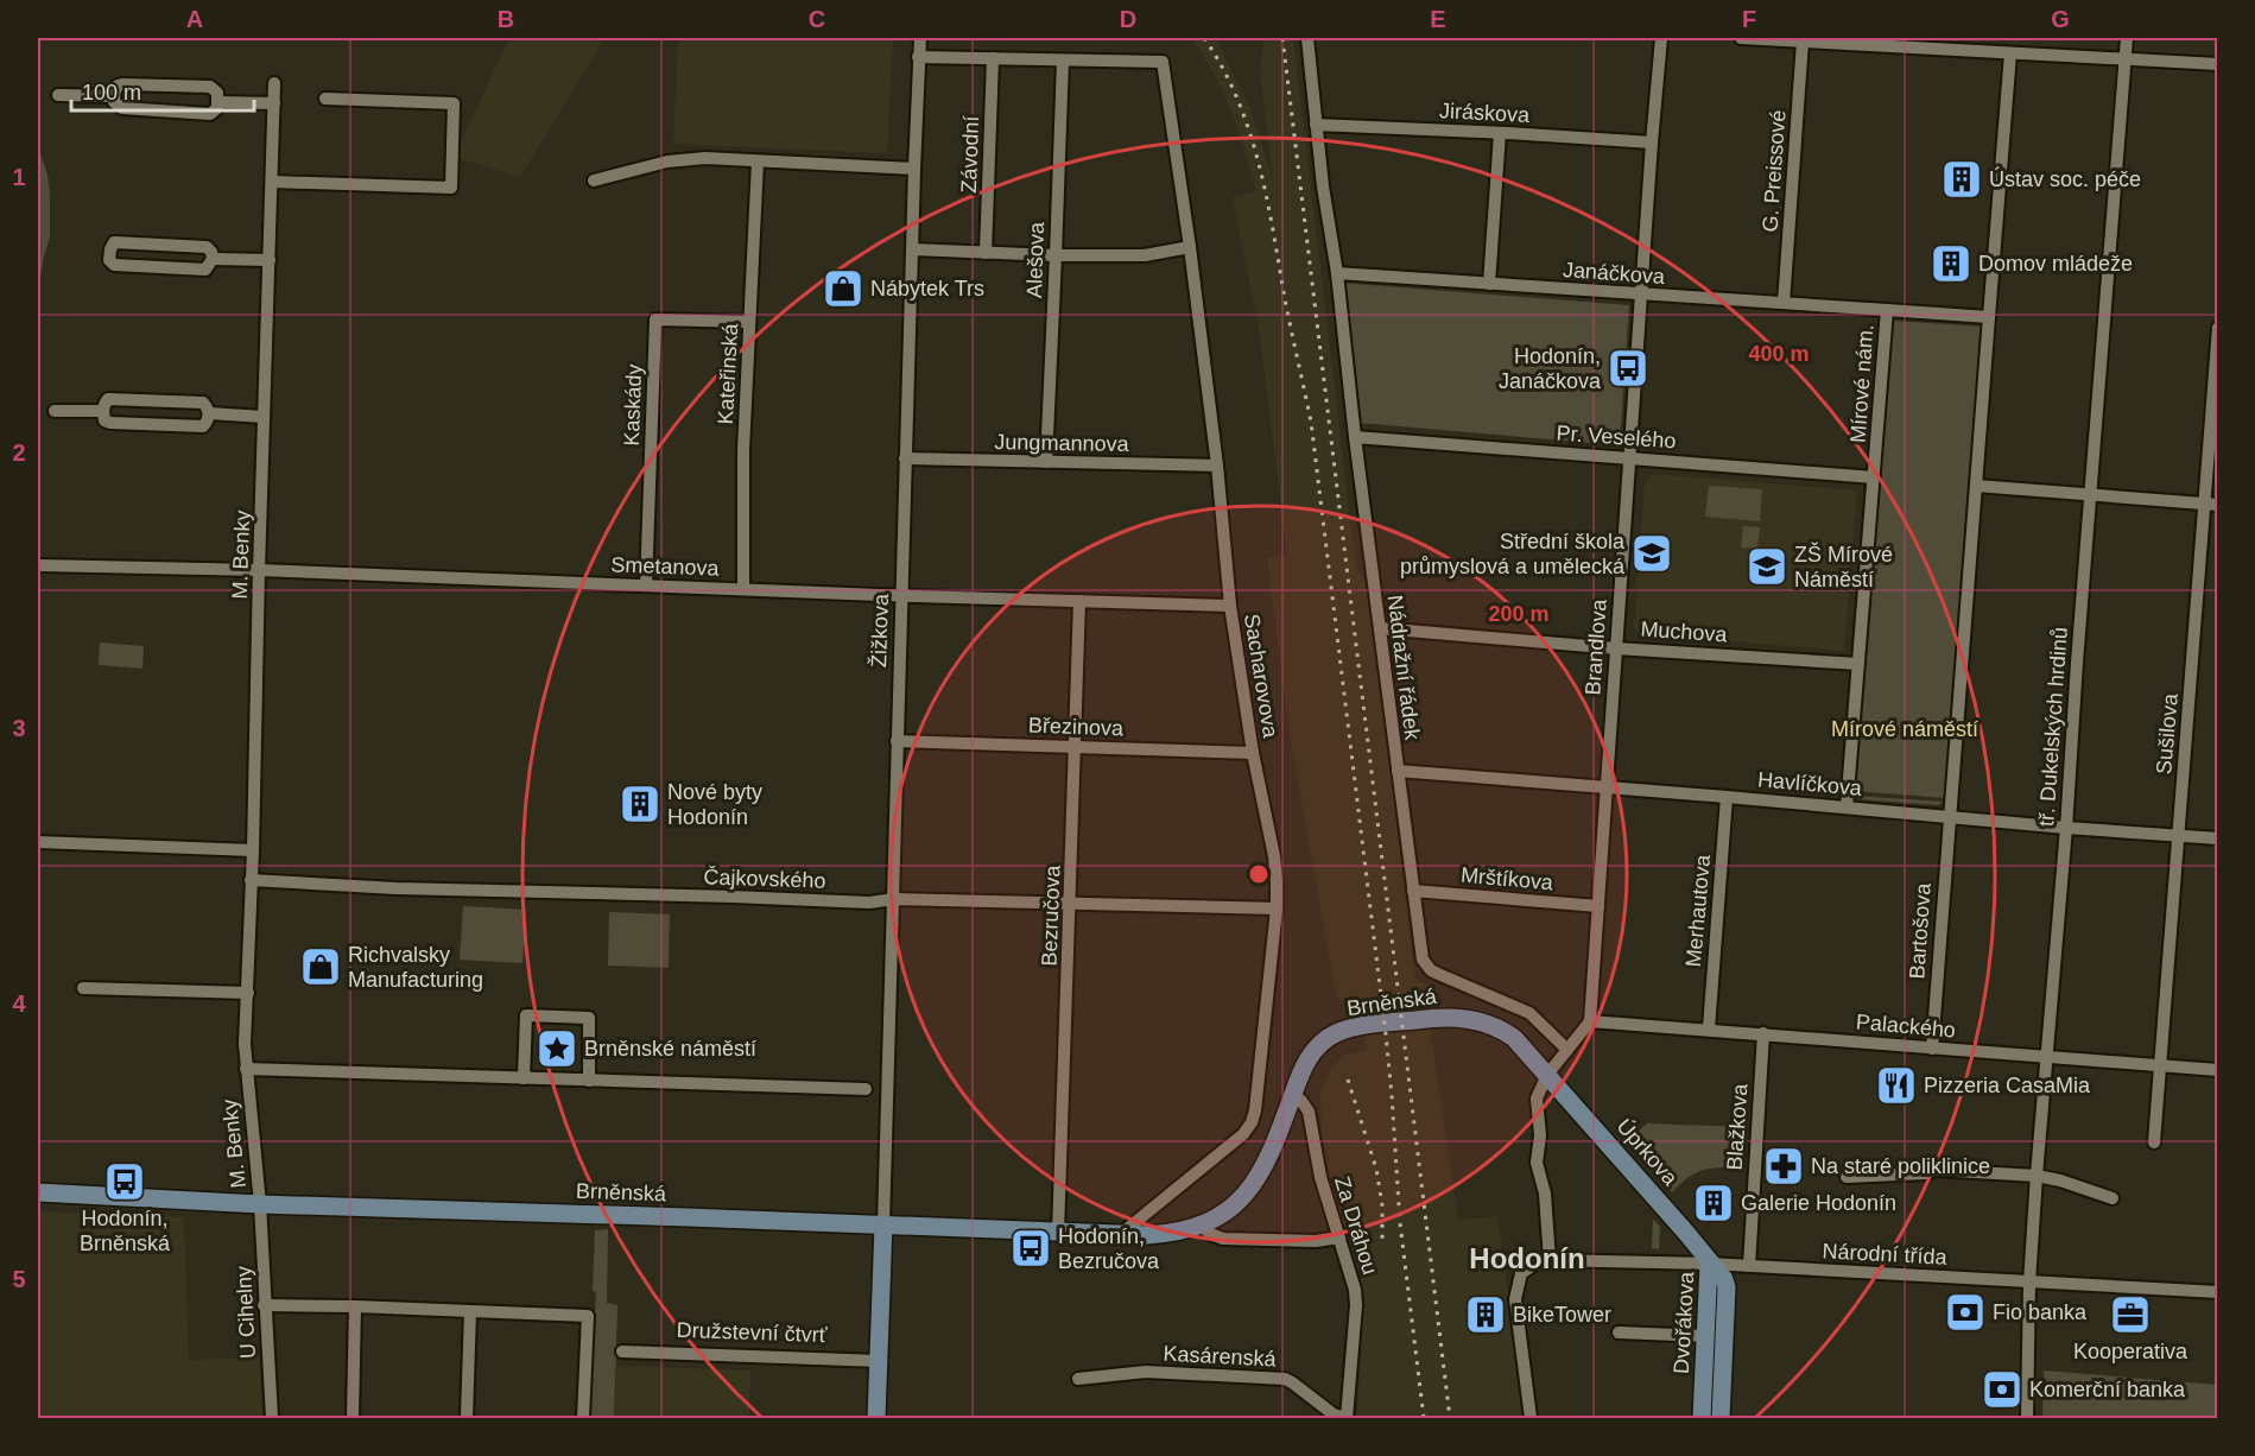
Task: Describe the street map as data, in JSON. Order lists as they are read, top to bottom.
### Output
{
  "streets": {
    "main road": ["Brněnská", "Úprkova", "Dvořákova"],
    "street": [
      "Jiráskova",
      "Závodní",
      "G. Preissové",
      "Alešova",
      "Janáčkova",
      "Kateřinská",
      "Mírové nám.",
      "Kaskády",
      "Pr. Veselého",
      "Jungmannova",
      "M. Benky",
      "Smetanova",
      "Žižkova",
      "Muchova",
      "Brandlova",
      "Nádražní řádek",
      "Sacharovova",
      "Březinova",
      "tř. Dukelských hrdinů",
      "Sušilova",
      "Havlíčkova",
      "Čajkovského",
      "Mrštíkova",
      "Merhautova",
      "Bezručova",
      "Bartošova",
      "Palackého",
      "Blažkova",
      "Za Dráhou",
      "Národní třída",
      "U Cihelny",
      "Družstevní čtvrť",
      "Kasárenská"
    ]
  },
  "crossings": [
    ["Jiráskova", "Brandlova"],
    ["Jiráskova", "Nádražní řádek"],
    ["G. Preissové", "Janáčkova"],
    ["Alešova", "Jungmannova"],
    ["Alešova", "Sacharovova"],
    ["Janáčkova", "Mírové nám."],
    ["Janáčkova", "Brandlova"],
    ["Janáčkova", "Nádražní řádek"],
    ["Kateřinská", "Kaskády"],
    ["Kateřinská", "Smetanova"],
    ["Mírové nám.", "Pr. Veselého"],
    ["Mírové nám.", "Muchova"],
    ["Mírové nám.", "Havlíčkova"],
    ["Kaskády", "Smetanova"],
    ["Pr. Veselého", "Brandlova"],
    ["Pr. Veselého", "Nádražní řádek"],
    ["Jungmannova", "Žižkova"],
    ["Jungmannova", "Sacharovova"],
    ["M. Benky", "Smetanova"],
    ["M. Benky", "Čajkovského"],
    ["M. Benky", "Brněnská"],
    ["M. Benky", "U Cihelny"],
    ["Smetanova", "Žižkova"],
    ["Smetanova", "Sacharovova"],
    ["Smetanova", "Bezručova"],
    ["Žižkova", "Březinova"],
    ["Žižkova", "Čajkovského"],
    ["Žižkova", "Brněnská"],
    ["Muchova", "Brandlova"],
    ["Muchova", "Nádražní řádek"],
    ["Brandlova", "Havlíčkova"],
    ["Brandlova", "Mrštíkova"],
    ["Brandlova", "Palackého"],
    ["Nádražní řádek", "Havlíčkova"],
    ["Nádražní řádek", "Mrštíkova"],
    ["Sacharovova", "Březinova"],
    ["Sacharovova", "Čajkovského"],
    ["Sacharovova", "Brněnská"],
    ["Březinova", "Bezručova"],
    ["tř. Dukelských hrdinů", "Havlíčkova"],
    ["tř. Dukelských hrdinů", "Palackého"],
    ["tř. Dukelských hrdinů", "Národní třída"],
    ["Sušilova", "Havlíčkova"],
    ["Sušilova", "Palackého"],
    ["Havlíčkova", "Merhautova"],
    ["Havlíčkova", "Bartošova"],
    ["Čajkovského", "Bezručova"],
    ["Merhautova", "Palackého"],
    ["Bezručova", "Brněnská"],
    ["Bartošova", "Palackého"],
    ["Brněnská", "Úprkova"],
    ["Brněnská", "Za Dráhou"],
    ["Brněnská", "U Cihelny"],
    ["Palackého", "Blažkova"],
    ["Blažkova", "Národní třída"],
    ["Úprkova", "Národní třída"],
    ["Úprkova", "Dvořákova"],
    ["Za Dráhou", "Kasárenská"],
    ["Národní třída", "Dvořákova"]
  ],
  "districts": ["Hodonín"],
  "parks": ["Mírové náměstí"],
  "places": {
    "building": [
      "Ústav soc. péče",
      "Domov mládeže",
      "Nové byty Hodonín",
      "Galerie Hodonín",
      "BikeTower"
    ],
    "shop": ["Nábytek Trs", "Richvalsky Manufacturing"],
    "bus stop": ["Hodonín, Janáčkova", "Hodonín, Brněnská", "Hodonín, Bezručova"],
    "school or university": ["Střední škola průmyslová a umělecká", "ZŠ Mírové Náměstí"],
    "place": ["Brněnské náměstí"],
    "restaurant": ["Pizzeria CasaMia"],
    "pharmacy": ["Na staré poliklinice"],
    "bank": ["Fio banka", "Komerční banka"],
    "office": ["Kooperativa"]
  },
  "scale_bar": "100 m",
  "grid": {
    "columns": [
      "A",
      "B",
      "C",
      "D",
      "E",
      "F",
      "G"
    ],
    "rows": [
      "1",
      "2",
      "3",
      "4",
      "5"
    ]
  },
  "rings": ["400 m", "200 m"]
}
